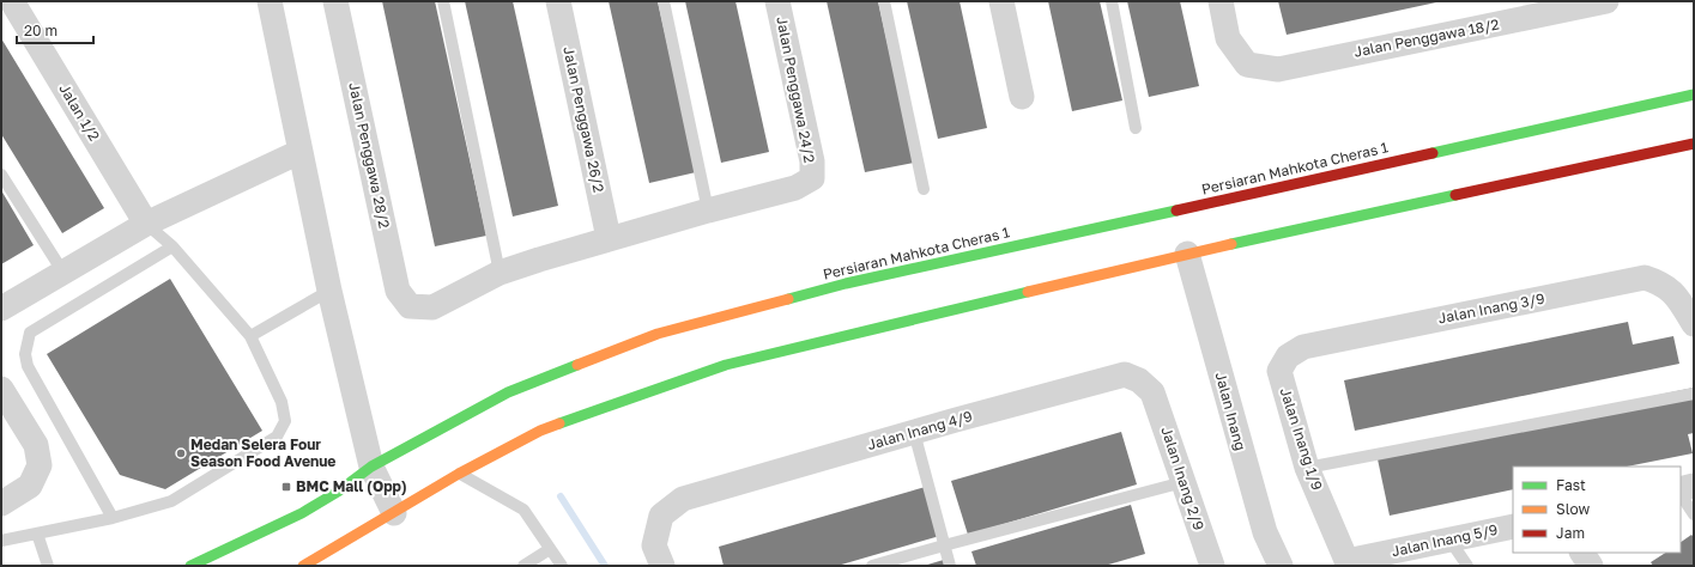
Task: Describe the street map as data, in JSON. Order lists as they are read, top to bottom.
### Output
{
  "streets": {
    "main road": ["Persiaran Mahkota Cheras 1"],
    "street": [
      "Jalan Penggawa 18/2",
      "Jalan Penggawa 24/2",
      "Jalan 1/2",
      "Jalan Penggawa 26/2",
      "Jalan Penggawa 28/2",
      "Jalan Inang 3/9",
      "Jalan Inang",
      "Jalan Inang 4/9",
      "Jalan Inang 1/9",
      "Jalan Inang 2/9",
      "Jalan Inang 5/9"
    ]
  },
  "crossings": [
    ["Jalan Inang 3/9", "Jalan Inang 1/9"],
    ["Jalan Inang 4/9", "Jalan Inang 2/9"],
    ["Jalan Inang 1/9", "Jalan Inang 5/9"]
  ],
  "places": {
    "other": ["Medan Selera Four Season Food Avenue"],
    "transit": ["BMC Mall (Opp)"]
  },
  "legend": ["Fast", "Slow", "Jam"],
  "scale_bar": "20 m"
}
